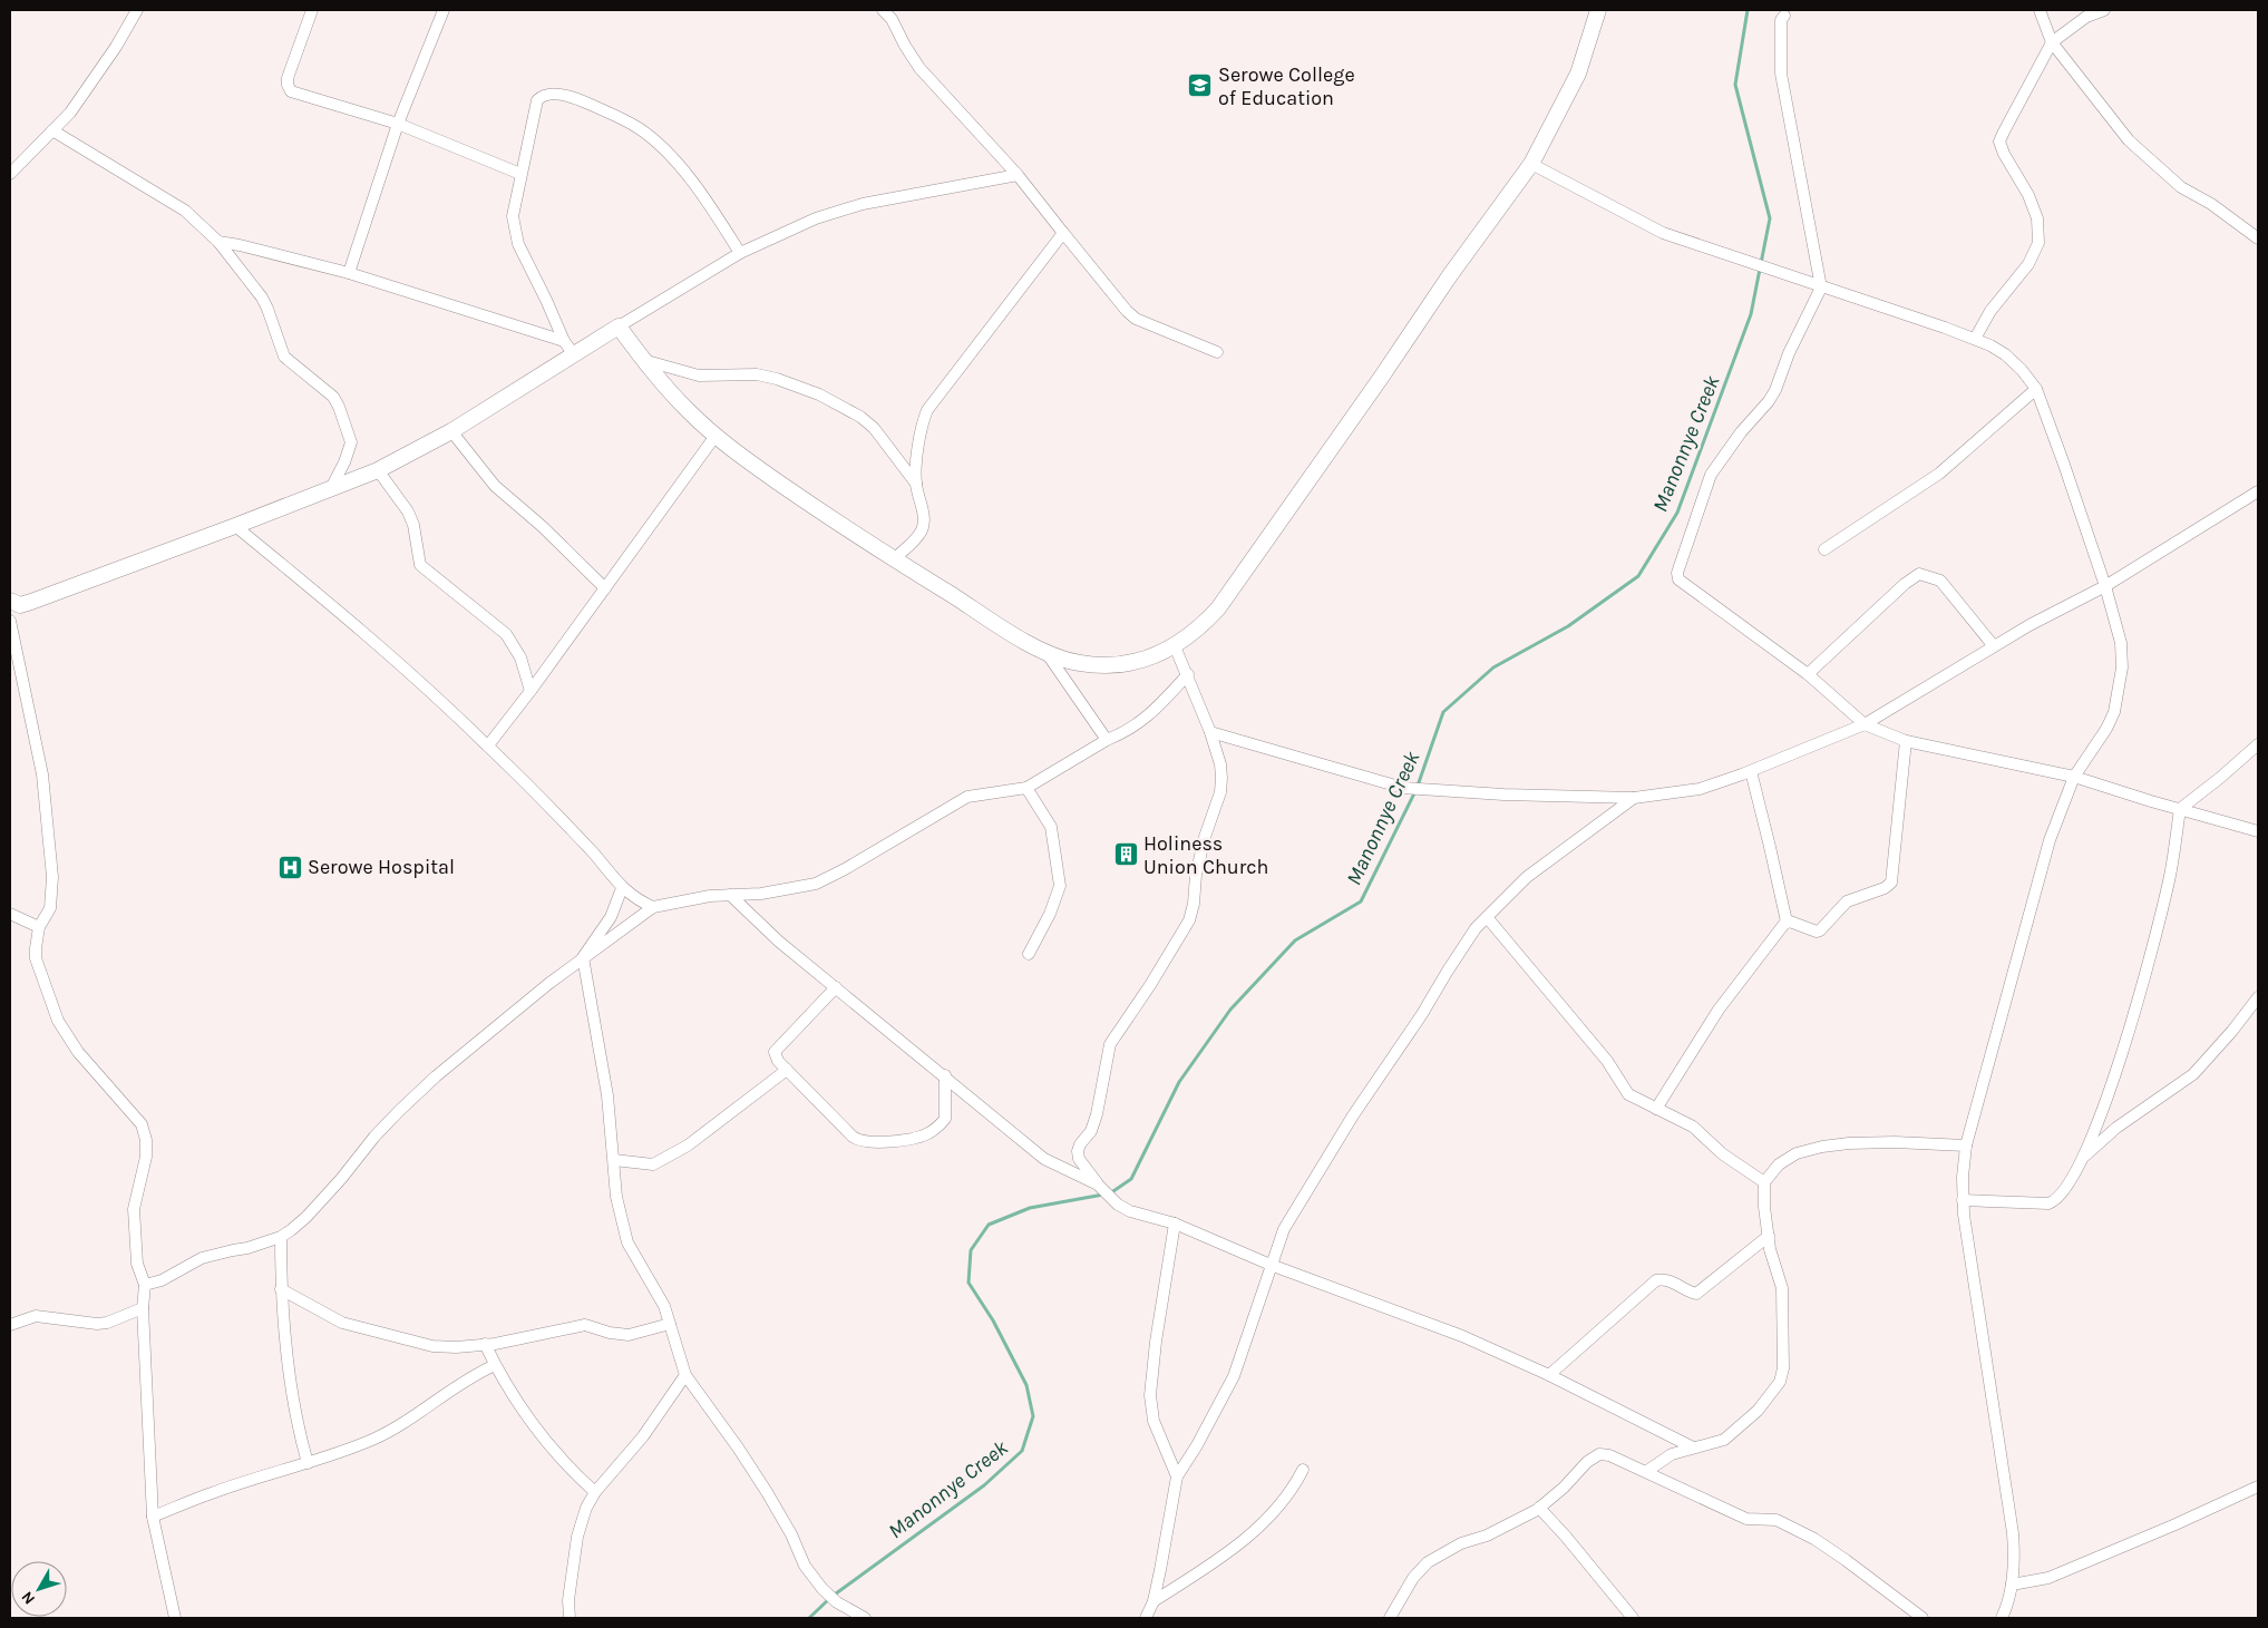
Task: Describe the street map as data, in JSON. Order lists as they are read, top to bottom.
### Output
{
  "water": ["Manonnye Creek"],
  "places": {
    "school or university": ["Serowe College of Education"],
    "building": ["Holiness Union Church"],
    "hospital": ["Serowe Hospital"]
  },
  "north": "bottom left"
}
